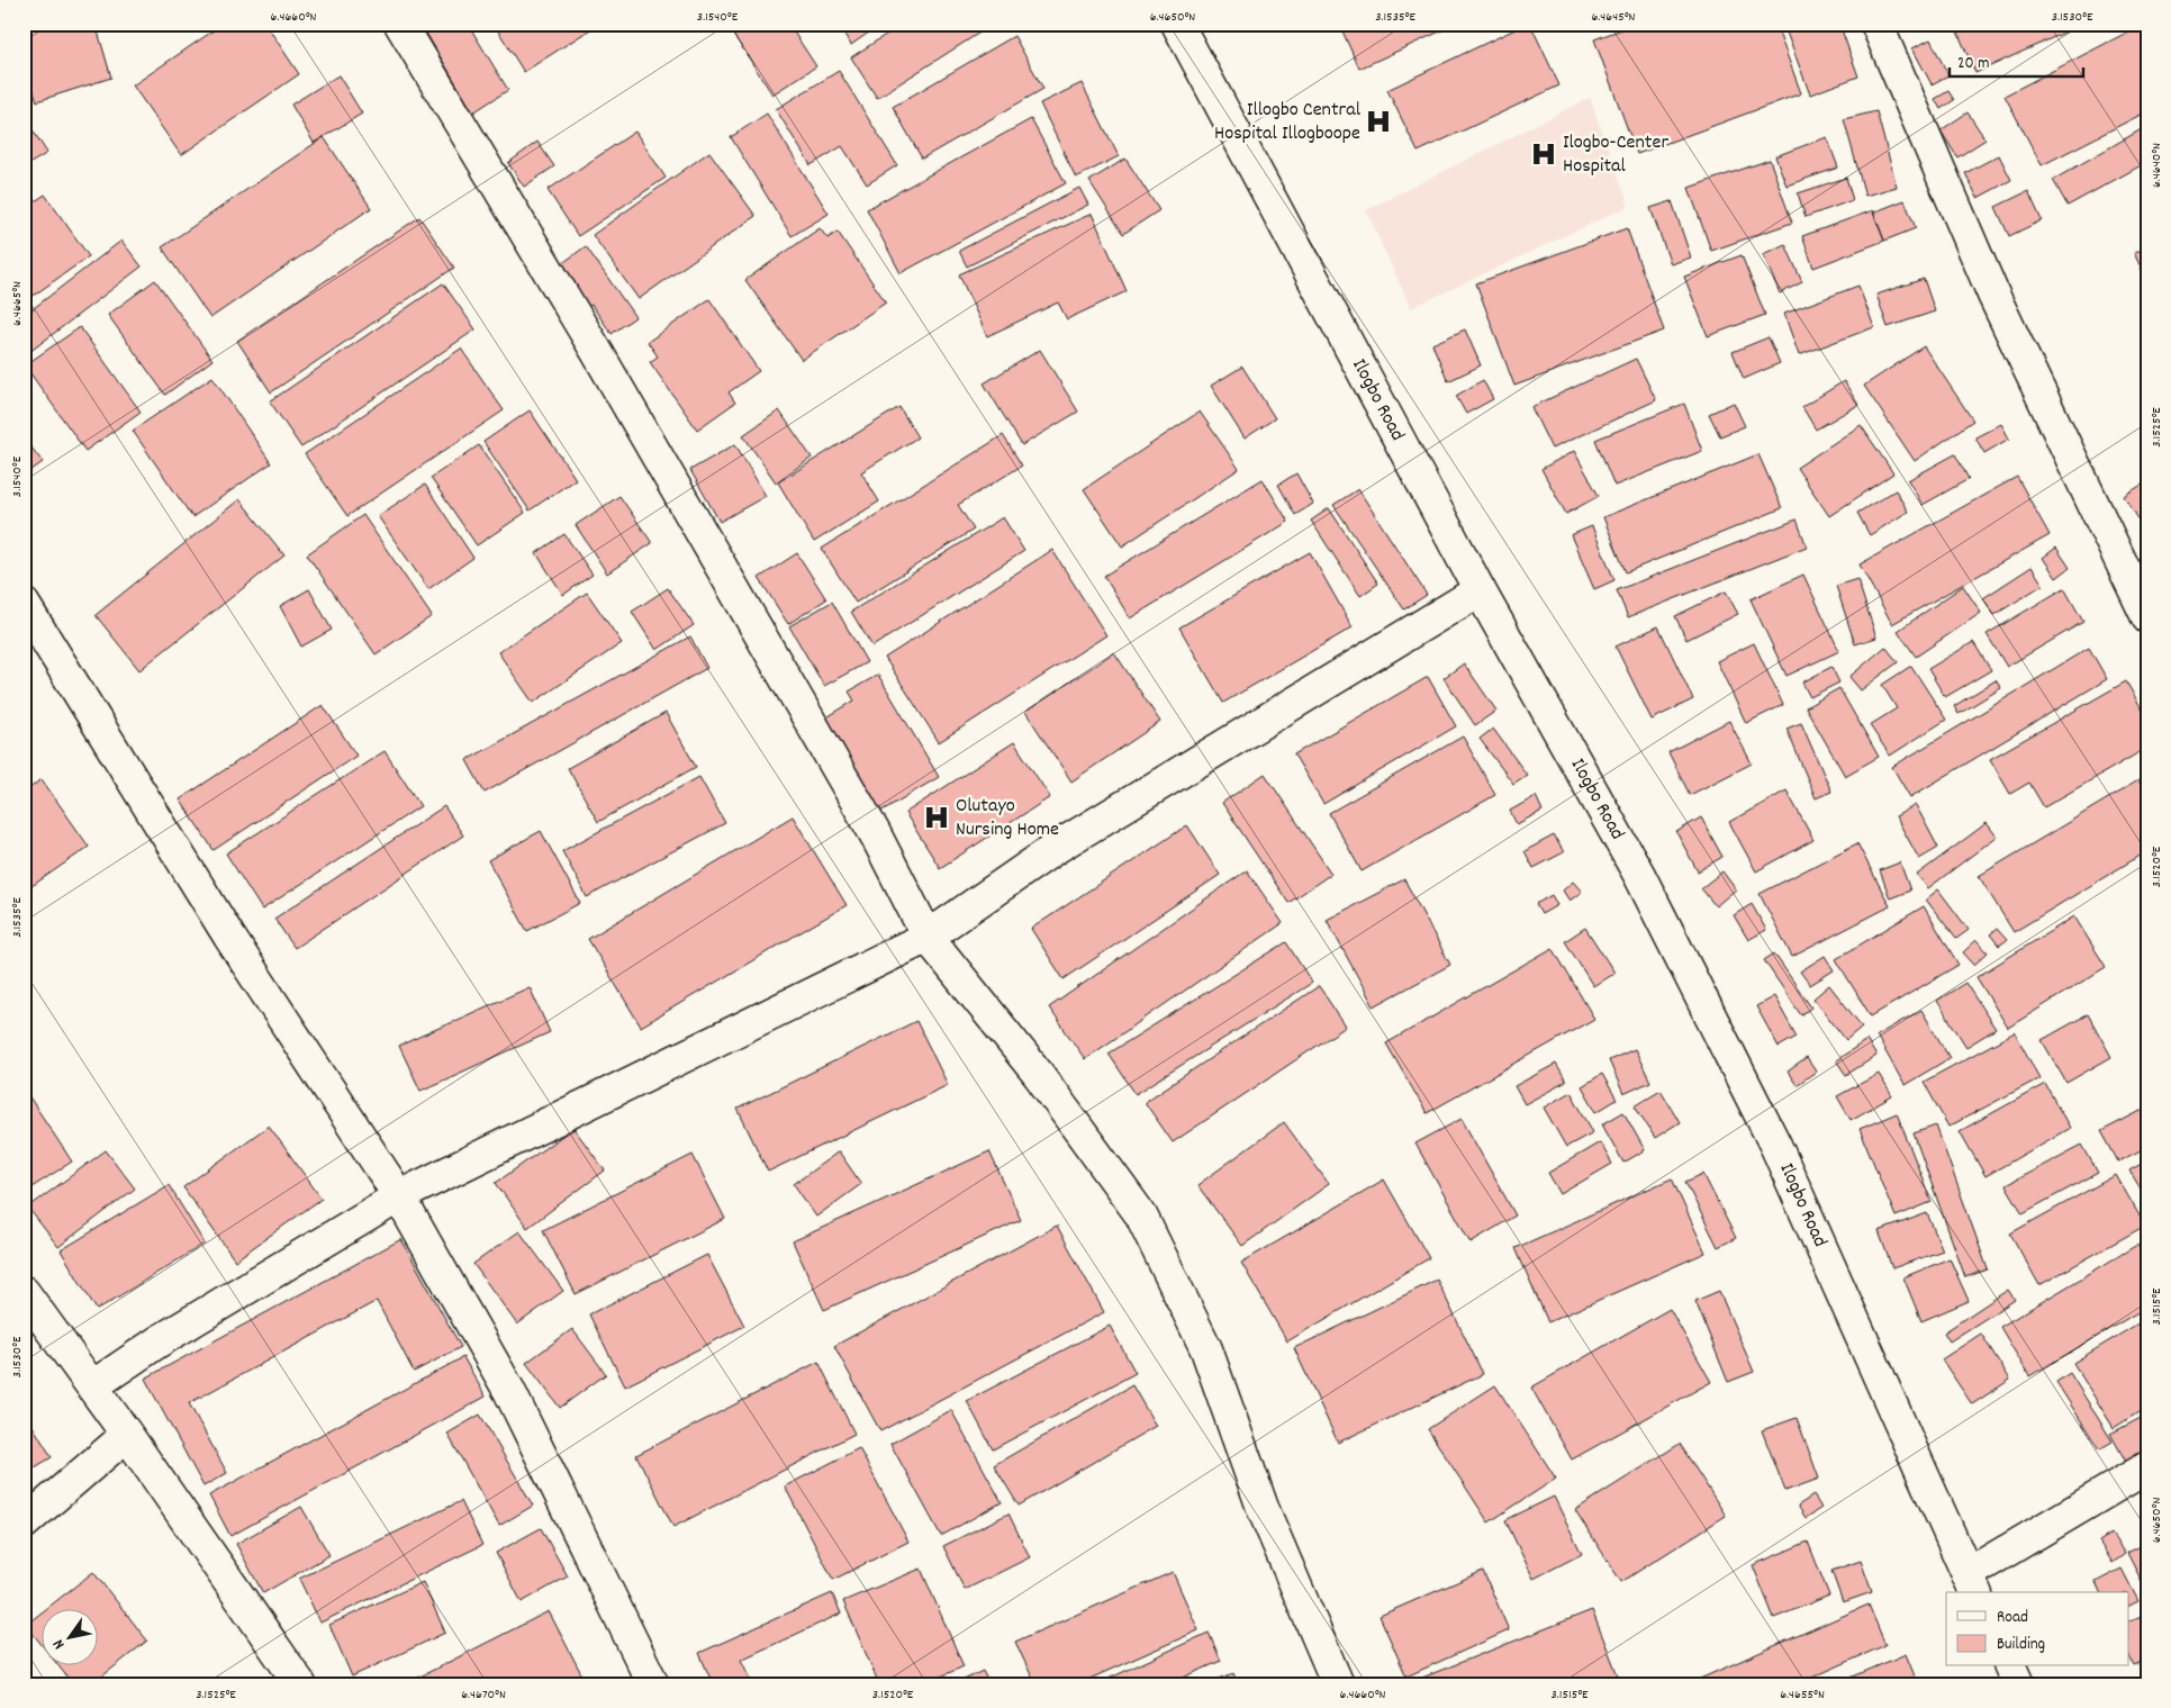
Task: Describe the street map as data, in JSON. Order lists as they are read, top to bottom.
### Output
{
  "streets": {
    "street": ["Ilogbo Road"]
  },
  "places": {
    "hospital": ["Illogbo Central Hospital Illogboope", "Ilogbo-Center Hospital", "Olutayo Nursing Home"]
  },
  "legend": ["Road", "Building"],
  "scale_bar": "20 m",
  "north": "bottom left",
  "coordinates": [
    "6.4660°N",
    "3.1540°E",
    "6.4650°N",
    "3.1535°E",
    "6.4645°N",
    "3.1530°E",
    "6.4640°N",
    "6.4665°N",
    "3.1525°E",
    "3.1520°E",
    "3.1515°E",
    "6.4670°N",
    "6.4655°N"
  ]
}
